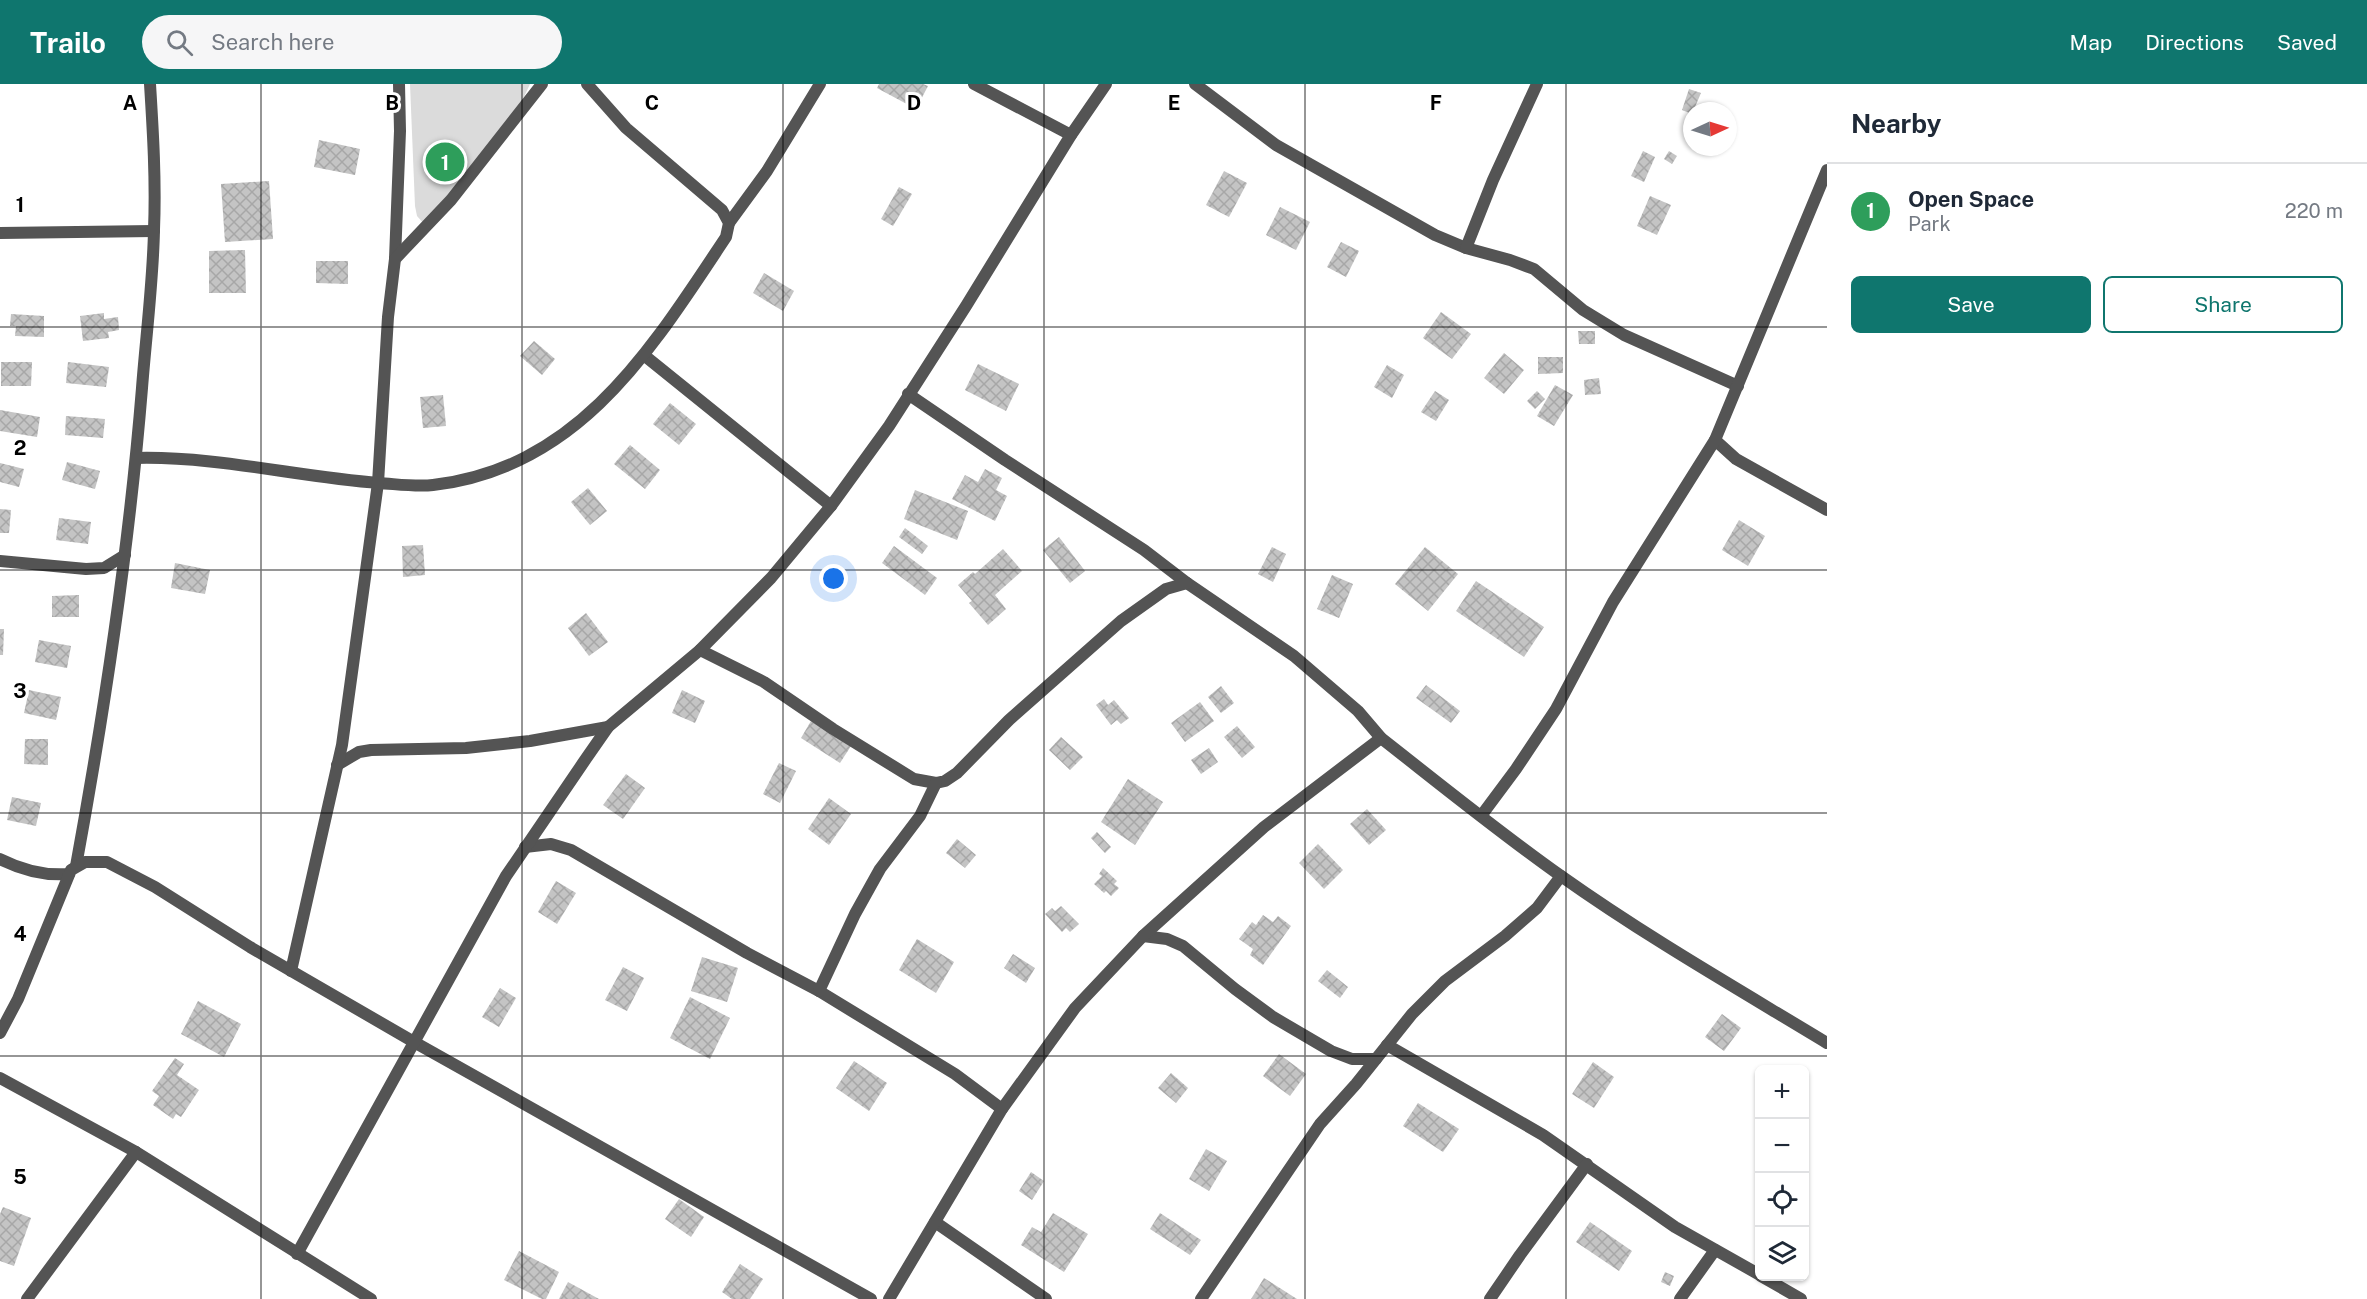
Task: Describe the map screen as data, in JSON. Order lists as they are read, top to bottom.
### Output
{
  "north": "right",
  "page": {
    "header": "Trailo",
    "search": "Search here",
    "nav": ["Map", "Directions", "Saved"],
    "heading": "Nearby",
    "pins": "1",
    "list": [
      {
        "mark": "1",
        "name": "Open Space",
        "note": "Park",
        "value": "220 m"
      }
    ],
    "buttons": ["Save", "Share"],
    "map_buttons": ["+", "−"]
  },
  "grid": {
    "columns": [
      "A",
      "B",
      "C",
      "D",
      "E",
      "F"
    ],
    "rows": [
      "1",
      "2",
      "3",
      "4",
      "5"
    ]
  }
}
